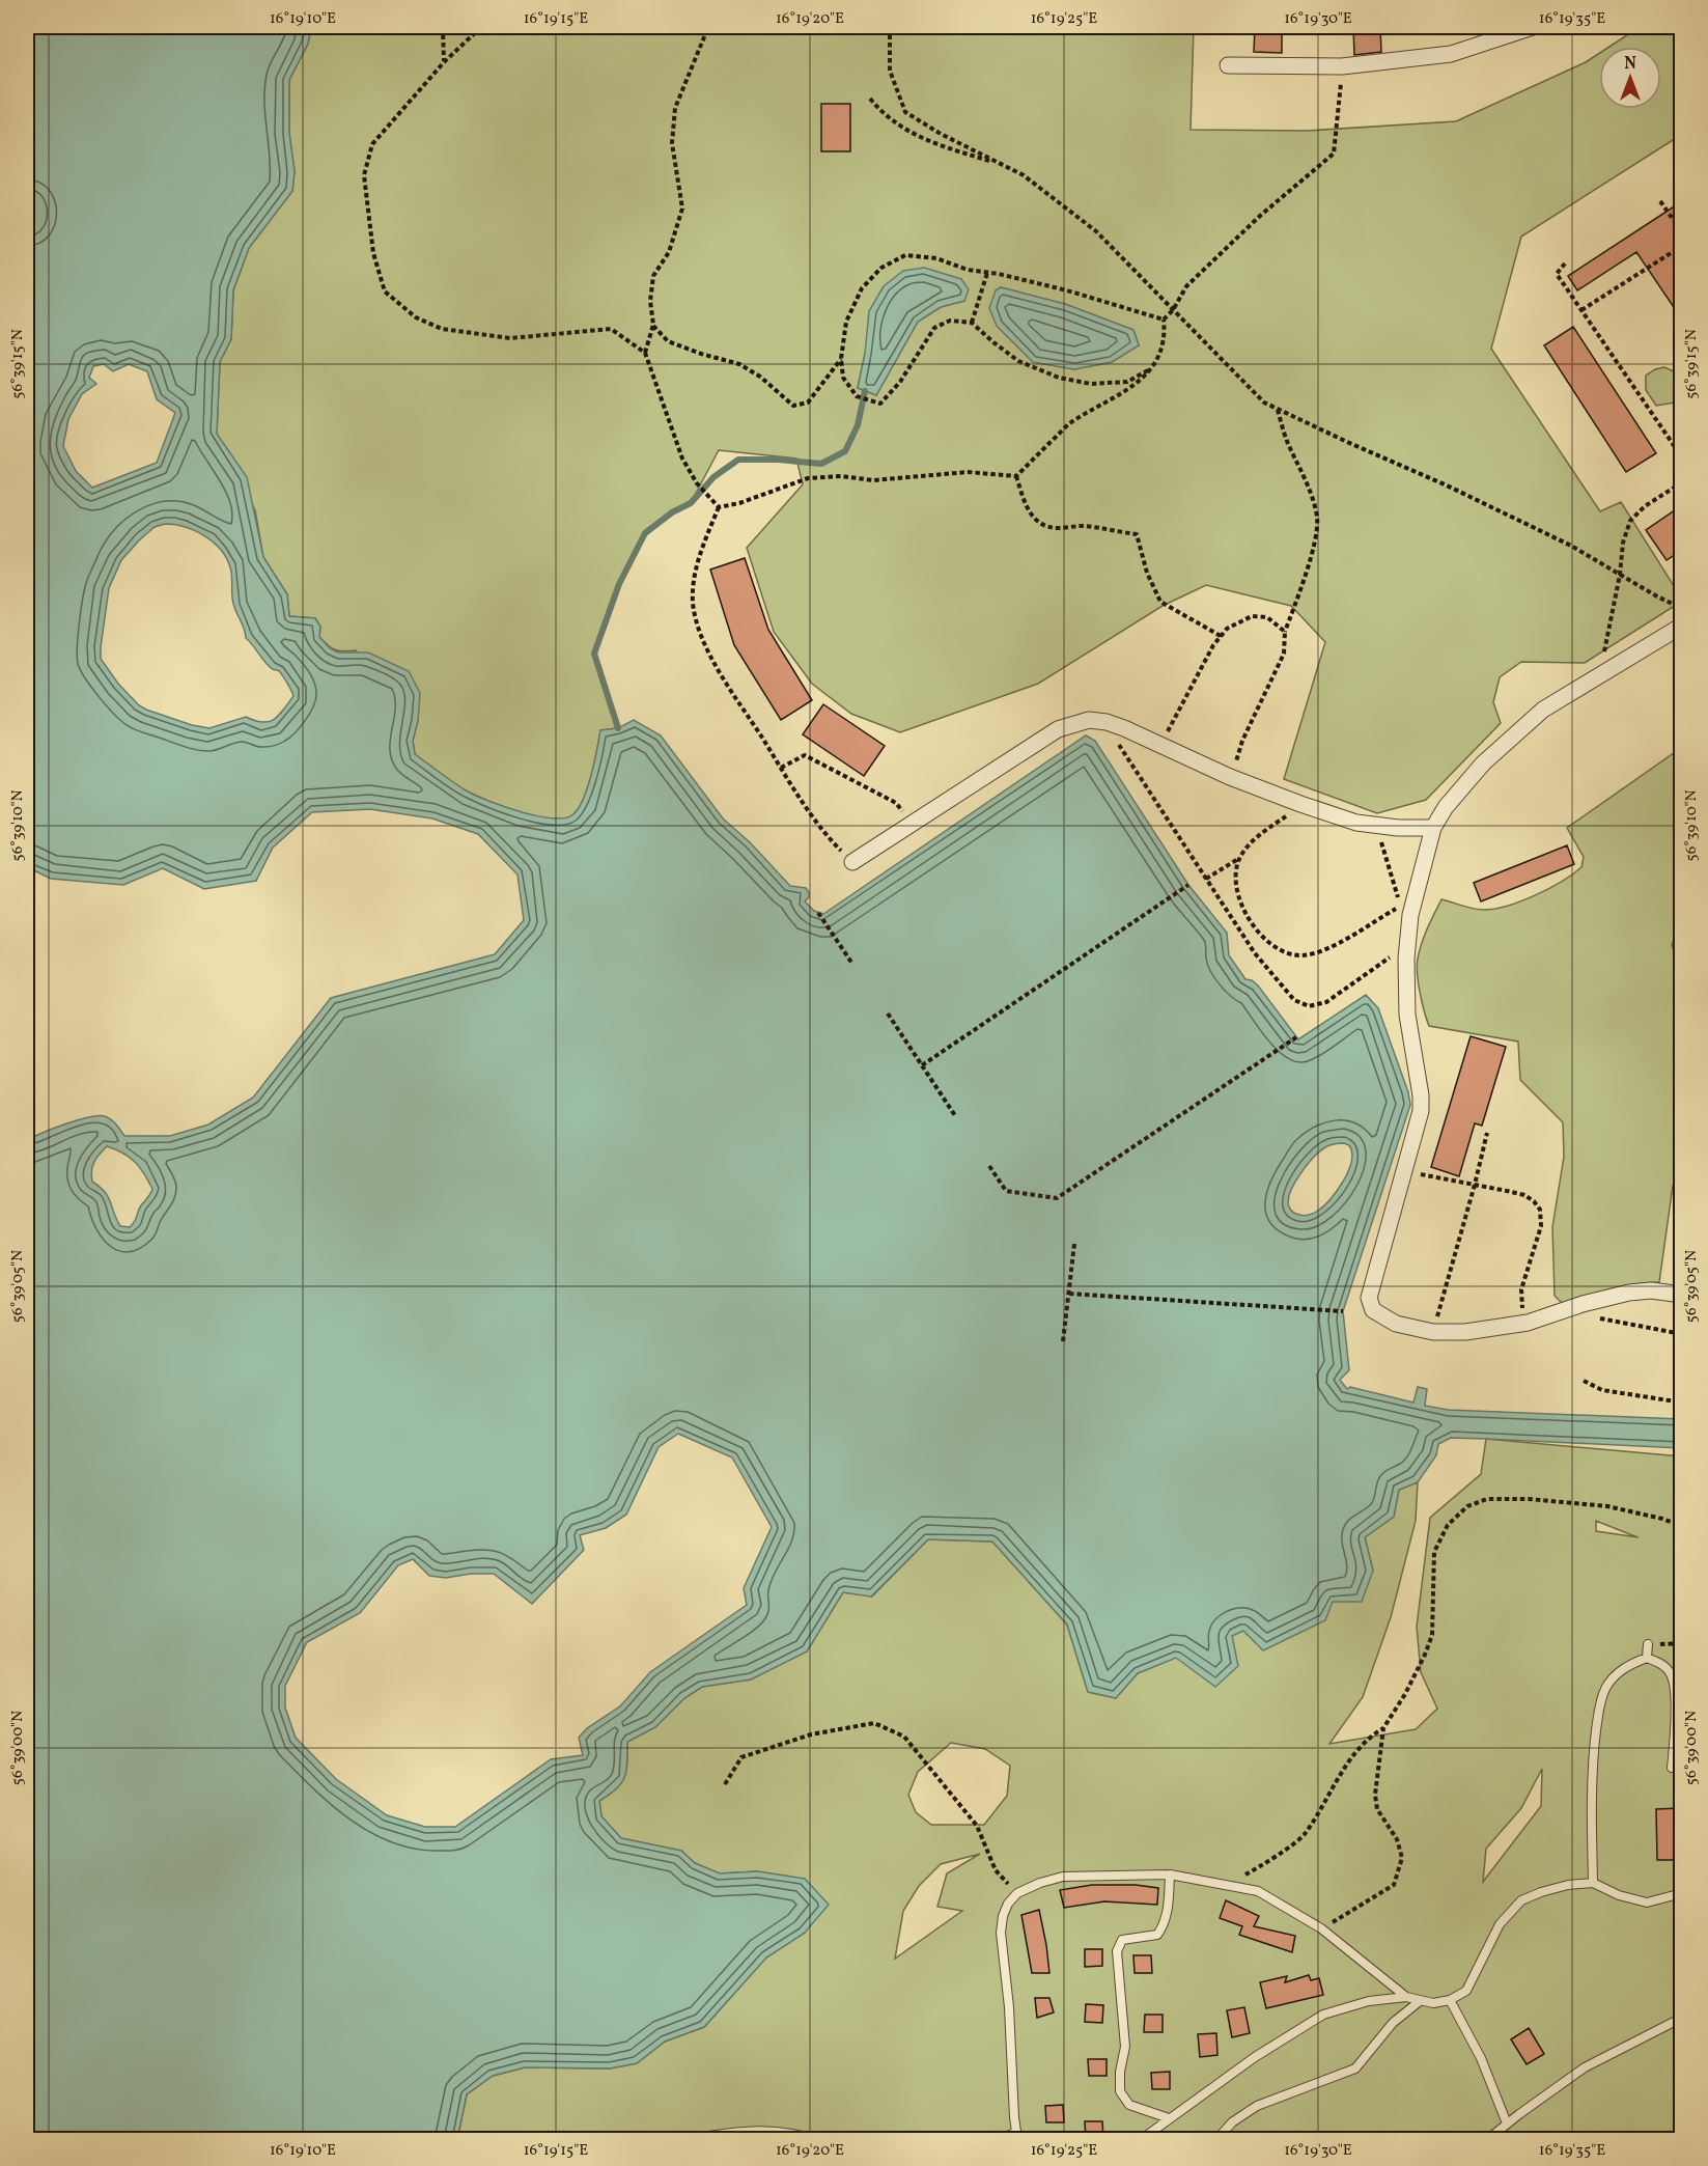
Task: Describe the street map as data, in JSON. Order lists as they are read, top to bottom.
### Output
{
  "north": "top",
  "coordinates": [
    "16°19'10\"E",
    "16°19'15\"E",
    "16°19'20\"E",
    "16°19'25\"E",
    "16°19'30\"E",
    "16°19'35\"E",
    "56°39'15\"N",
    "56°39'10\"N",
    "56°39'05\"N",
    "56°39'00\"N"
  ]
}
